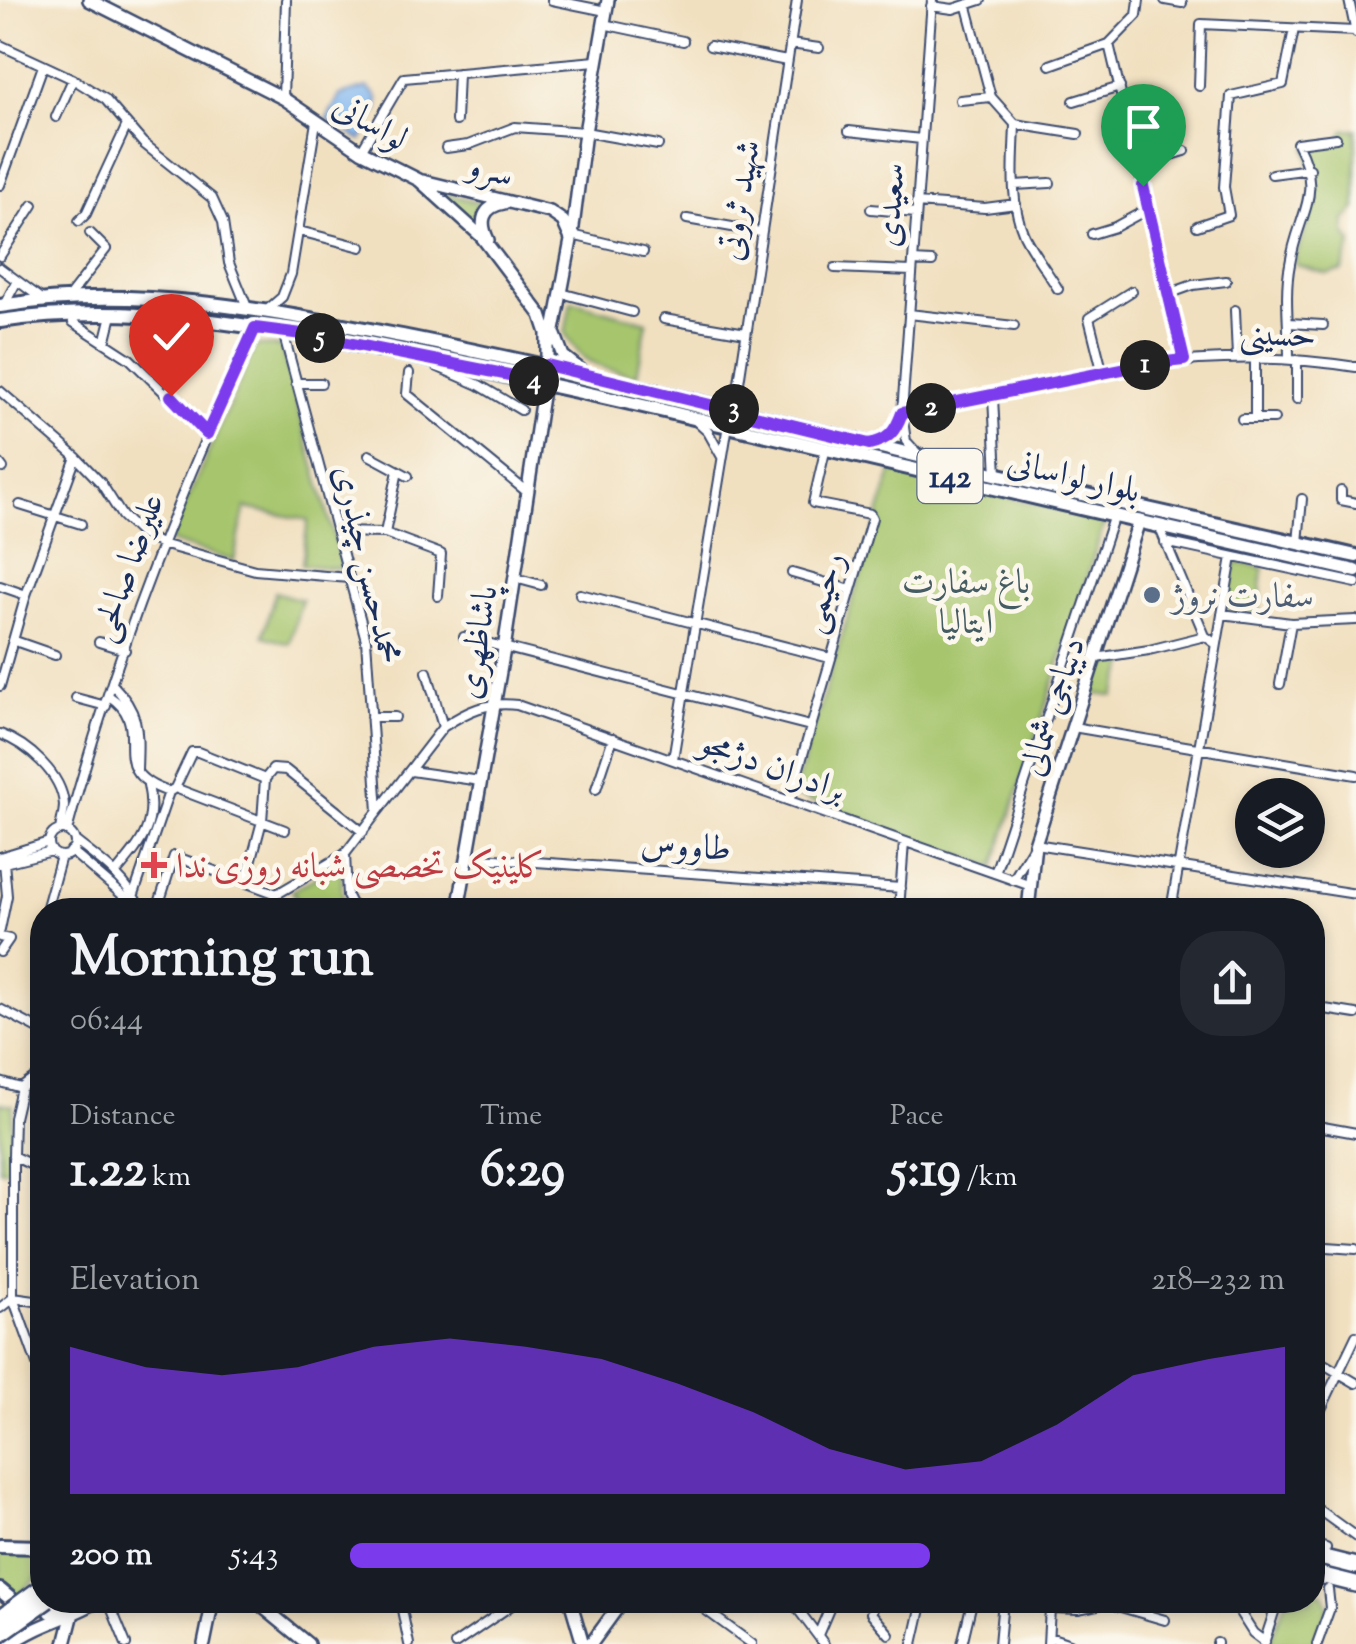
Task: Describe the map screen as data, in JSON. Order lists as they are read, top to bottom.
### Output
{
  "streets": {
    "main road": [
      "لواسانی",
      "سرو",
      "بلوار لواسانی",
      "142",
      "پاشاظهری",
      "دیباجی شمالی"
    ],
    "street": [
      "شهید ثروتی",
      "سعیدی",
      "حسینی",
      "محمدحسن چیذری",
      "علیرضا صالحی",
      "رحیمی",
      "برادران دژمجو",
      "طاووس"
    ]
  },
  "crossings": [
    ["لواسانی", "سرو"],
    ["شهید ثروتی", "142"],
    ["سعیدی", "حسینی"],
    ["سعیدی", "142"],
    ["بلوار لواسانی", "محمدحسن چیذری"],
    ["بلوار لواسانی", "علیرضا صالحی"],
    ["بلوار لواسانی", "رحیمی"],
    ["بلوار لواسانی", "پاشاظهری"],
    ["بلوار لواسانی", "دیباجی شمالی"],
    ["رحیمی", "برادران دژمجو"],
    ["پاشاظهری", "برادران دژمجو"],
    ["پاشاظهری", "طاووس"],
    ["دیباجی شمالی", "برادران دژمجو"]
  ],
  "parks": ["باغ سفارت ایتالیا"],
  "places": {
    "other": ["سفارت نروژ"],
    "health": ["کلینیک تخصصی شبانه روزی ندا"]
  },
  "page": {
    "pins": [
      "5",
      "1",
      "4",
      "2",
      "3"
    ],
    "heading": ["Morning run", "06:44"],
    "stats": [
      ["Distance", "1.22 km"],
      ["Time", "6:29"],
      ["Pace", "5:19 /km"]
    ],
    "chart": ["Elevation", "218–232 m"],
    "list": [
      {
        "name": "200 m",
        "note": "5:43"
      }
    ]
  }
}
